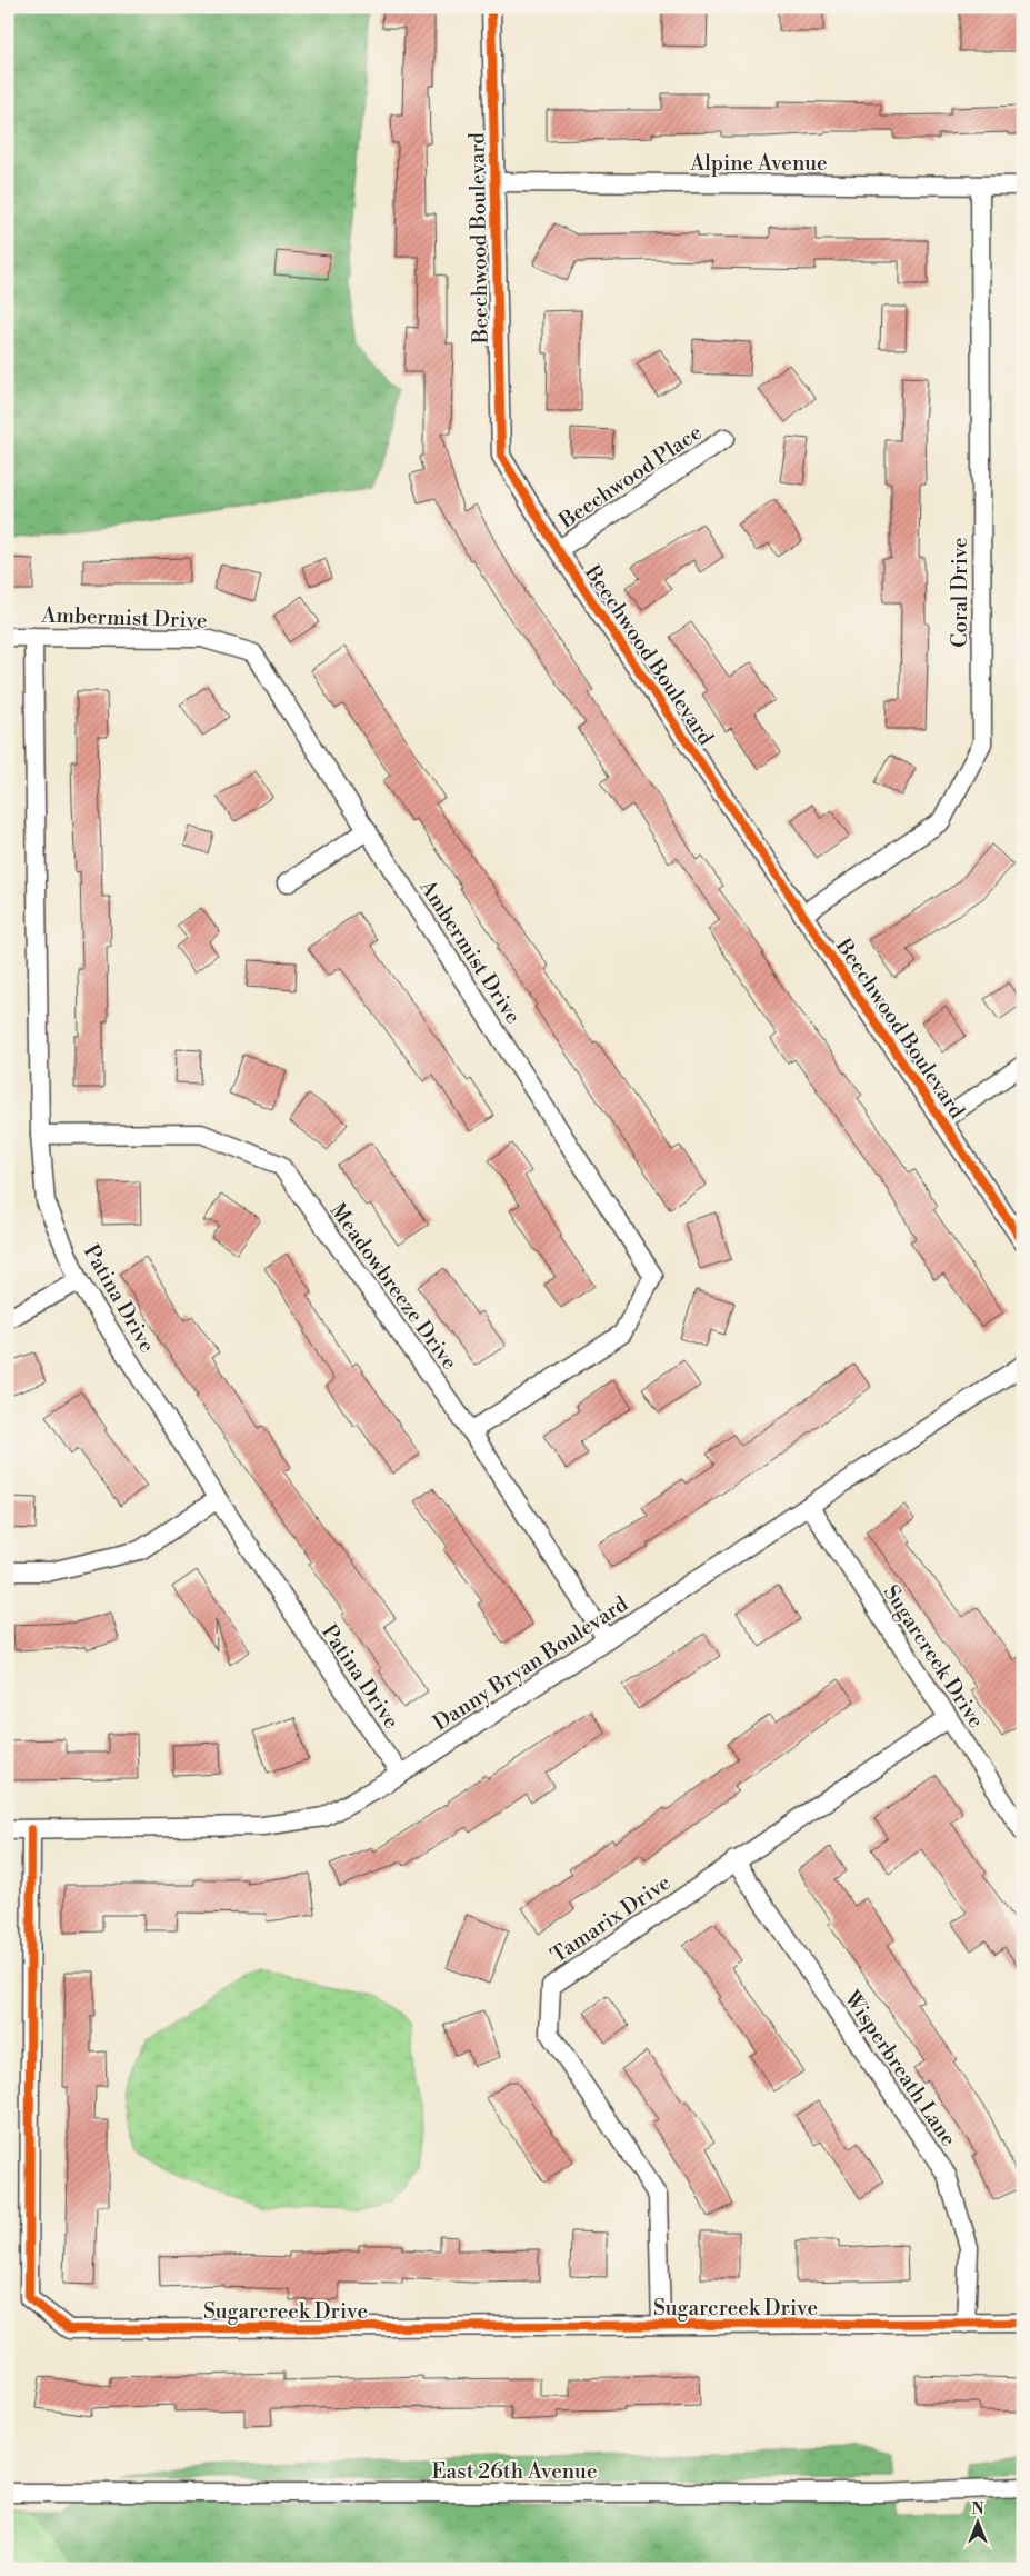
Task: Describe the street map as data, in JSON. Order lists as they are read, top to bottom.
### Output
{
  "streets": {
    "street": [
      "Alpine Avenue",
      "Beechwood Boulevard",
      "Beechwood Place",
      "Coral Drive",
      "Ambermist Drive",
      "Meadowbreeze Drive",
      "Patina Drive",
      "Sugarcreek Drive",
      "Danny Bryan Boulevard",
      "Tamarix Drive",
      "Wisperbreath Lane",
      "East 26th Avenue"
    ]
  },
  "crossings": [
    ["Alpine Avenue", "Beechwood Boulevard"],
    ["Alpine Avenue", "Coral Drive"],
    ["Beechwood Boulevard", "Beechwood Place"],
    ["Beechwood Boulevard", "Coral Drive"],
    ["Ambermist Drive", "Meadowbreeze Drive"],
    ["Ambermist Drive", "Patina Drive"],
    ["Meadowbreeze Drive", "Patina Drive"],
    ["Meadowbreeze Drive", "Danny Bryan Boulevard"],
    ["Patina Drive", "Danny Bryan Boulevard"],
    ["Sugarcreek Drive", "Danny Bryan Boulevard"],
    ["Sugarcreek Drive", "Tamarix Drive"],
    ["Sugarcreek Drive", "Wisperbreath Lane"],
    ["Tamarix Drive", "Wisperbreath Lane"]
  ],
  "north": "top"
}
